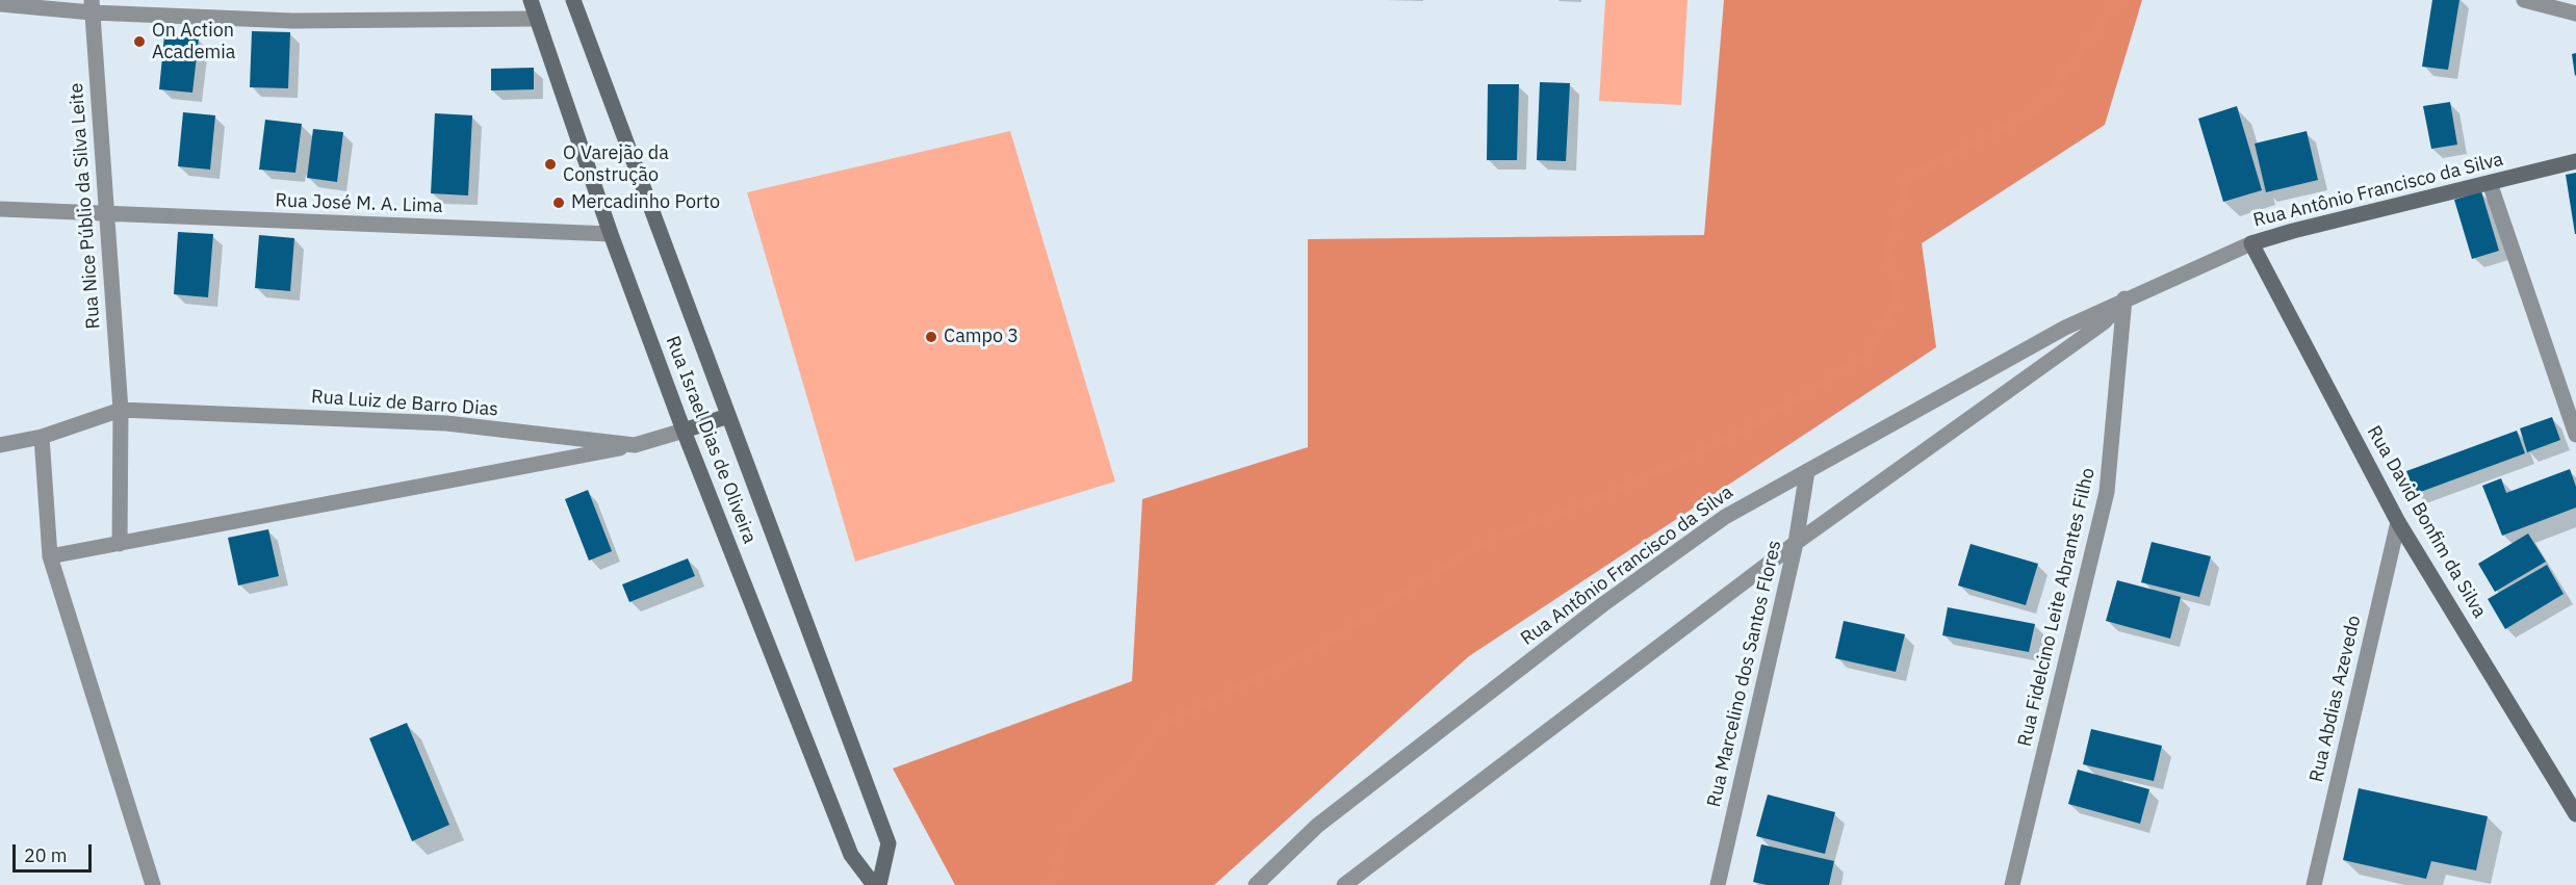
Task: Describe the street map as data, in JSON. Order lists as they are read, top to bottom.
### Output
{
  "streets": {
    "main road": ["Rua Antônio Francisco da Silva", "Rua Israel Dias de Oliveira", "Rua David Bonfim da Silva"],
    "street": [
      "Rua José M. A. Lima",
      "Rua Nice Públio da Silva Leite",
      "Rua Luiz de Barro Dias",
      "Rua Fidelcino Leite Abrantes Filho",
      "Rua Marcelino dos Santos Flores",
      "Rua Abdias Azevedo"
    ]
  },
  "crossings": [
    ["Rua Antônio Francisco da Silva", "Rua David Bonfim da Silva"],
    ["Rua Antônio Francisco da Silva", "Rua Fidelcino Leite Abrantes Filho"],
    ["Rua Antônio Francisco da Silva", "Rua Marcelino dos Santos Flores"],
    ["Rua José M. A. Lima", "Rua Nice Públio da Silva Leite"],
    ["Rua José M. A. Lima", "Rua Israel Dias de Oliveira"],
    ["Rua Nice Públio da Silva Leite", "Rua Luiz de Barro Dias"],
    ["Rua Luiz de Barro Dias", "Rua Israel Dias de Oliveira"],
    ["Rua David Bonfim da Silva", "Rua Abdias Azevedo"]
  ],
  "places": [
    "On Action Academia",
    "O Varejão da Construção",
    "Mercadinho Porto",
    "Campo 3"
  ],
  "scale_bar": "20 m"
}
